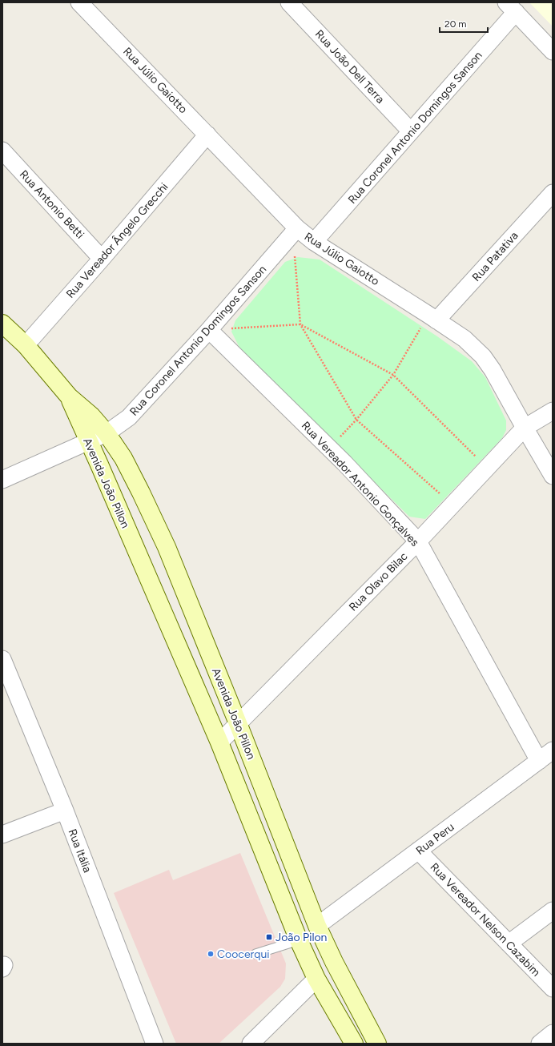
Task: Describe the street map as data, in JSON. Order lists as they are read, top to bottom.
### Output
{
  "streets": {
    "main road": ["Avenida João Pillon"],
    "street": [
      "Rua João Dell Terra",
      "Rua Júlio Gaiotto",
      "Rua Coronel Antonio Domingos Sanson",
      "Rua Antonio Betti",
      "Rua Vereador Ângelo Grecchi",
      "Rua Patativa",
      "Rua Vereador Antonio Gonçalves",
      "Rua Olavo Bilac",
      "Rua Peru",
      "Rua Itália",
      "Rua Vereador Nelson Cazabim"
    ]
  },
  "crossings": [
    ["Rua João Dell Terra", "Rua Coronel Antonio Domingos Sanson"],
    ["Rua Júlio Gaiotto", "Rua Coronel Antonio Domingos Sanson"],
    ["Rua Júlio Gaiotto", "Rua Vereador Ângelo Grecchi"],
    ["Rua Júlio Gaiotto", "Rua Patativa"],
    ["Rua Júlio Gaiotto", "Rua Olavo Bilac"],
    ["Rua Coronel Antonio Domingos Sanson", "Avenida João Pillon"],
    ["Rua Coronel Antonio Domingos Sanson", "Rua Vereador Antonio Gonçalves"],
    ["Rua Antonio Betti", "Rua Vereador Ângelo Grecchi"],
    ["Rua Vereador Ângelo Grecchi", "Avenida João Pillon"],
    ["Avenida João Pillon", "Rua Olavo Bilac"],
    ["Avenida João Pillon", "Rua Peru"],
    ["Rua Vereador Antonio Gonçalves", "Rua Olavo Bilac"],
    ["Rua Vereador Antonio Gonçalves", "Rua Peru"],
    ["Rua Peru", "Rua Vereador Nelson Cazabim"]
  ],
  "places": {
    "transit": ["João Pilon"],
    "other": ["Coocerqui"]
  },
  "scale_bar": "20 m"
}
